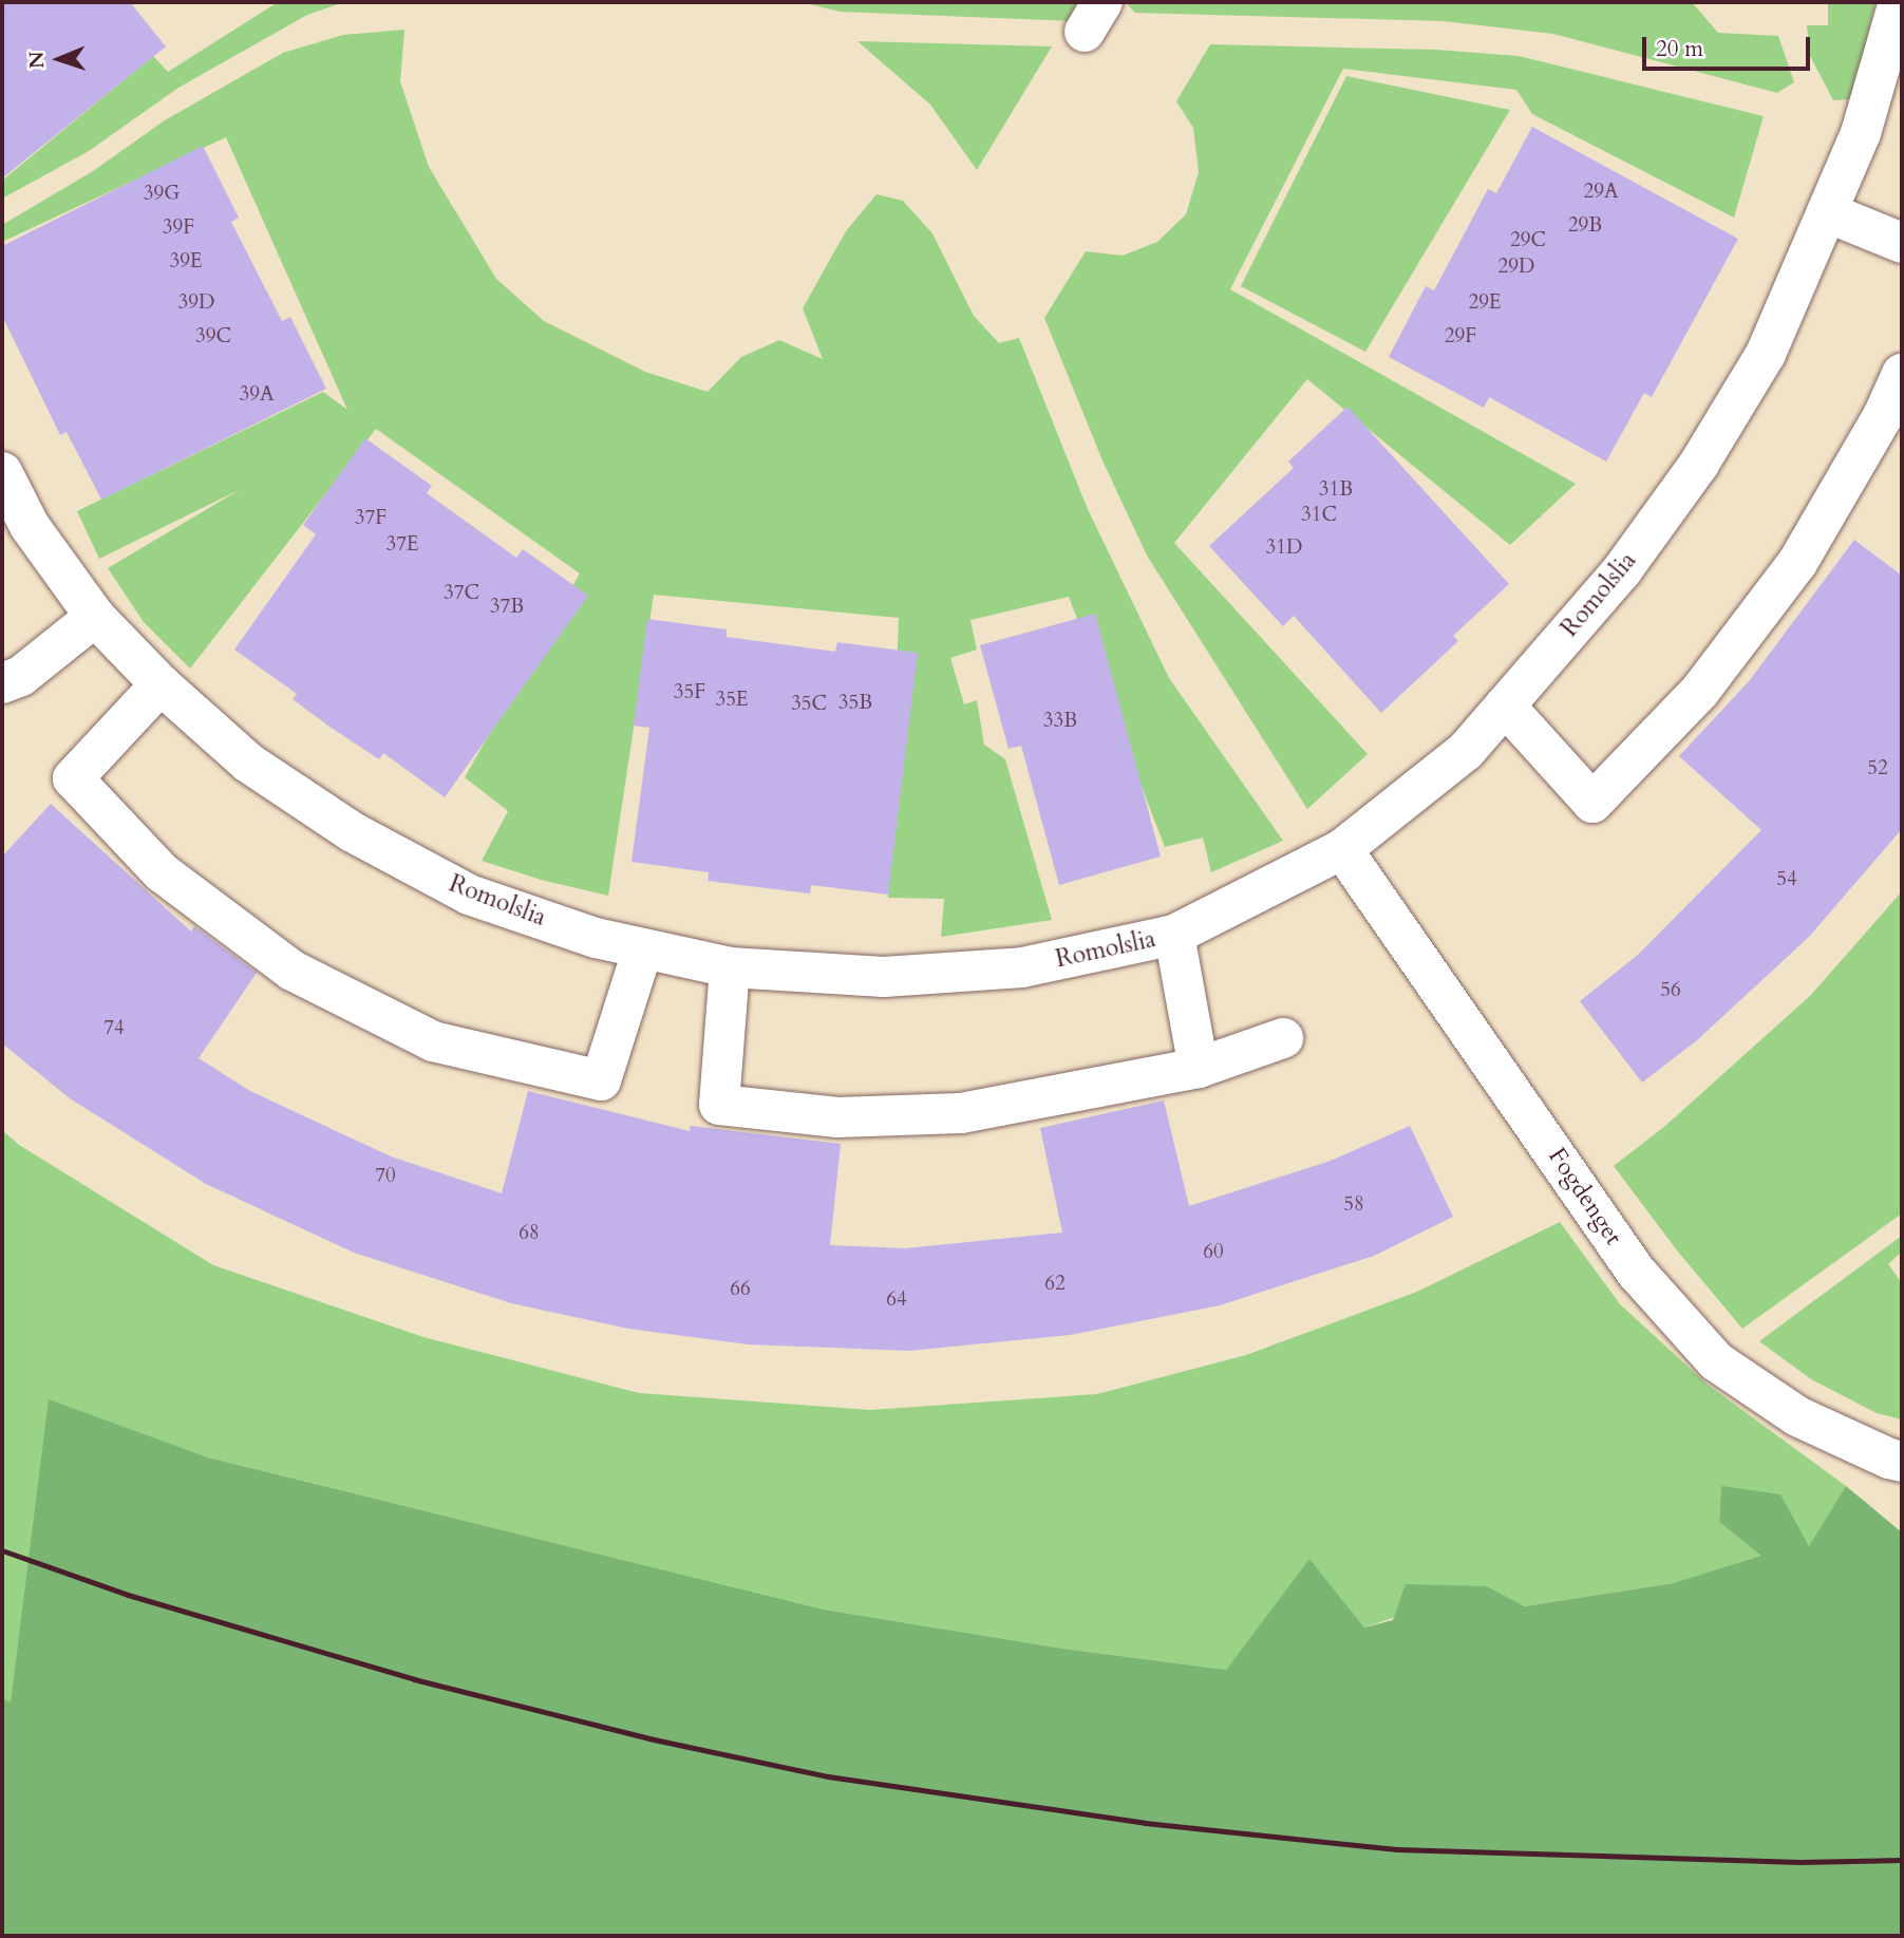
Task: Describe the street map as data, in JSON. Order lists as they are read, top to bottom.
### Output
{
  "streets": {
    "street": ["Romolslia", "Fogdenget"]
  },
  "crossings": [
    ["Romolslia", "Fogdenget"]
  ],
  "house_numbers": [
    "29A",
    "39G",
    "29B",
    "39F",
    "29C",
    "39E",
    "29D",
    "39D",
    "29E",
    "39C",
    "29F",
    "39A",
    "31B",
    "31C",
    "37F",
    "37E",
    "31D",
    "37C",
    "37B",
    "35F",
    "35E",
    "35B",
    "35C",
    "33B",
    "52",
    "54",
    "56",
    "74",
    "70",
    "58",
    "68",
    "60",
    "62",
    "66",
    "64"
  ],
  "scale_bar": "20 m",
  "north": "left"
}
